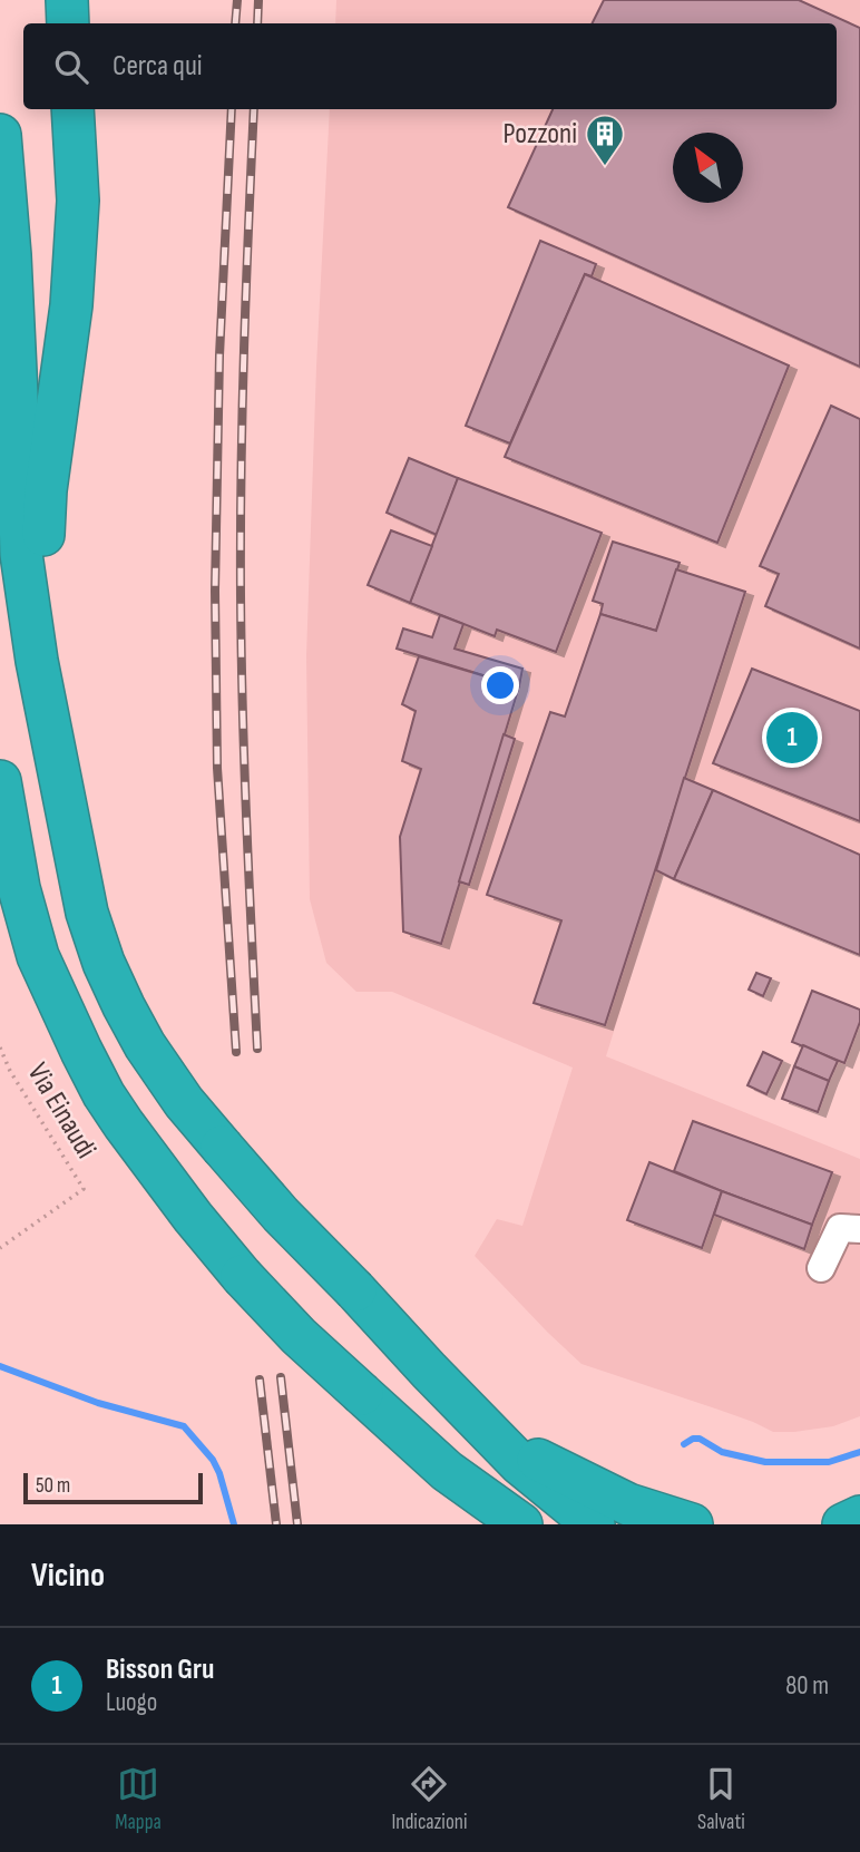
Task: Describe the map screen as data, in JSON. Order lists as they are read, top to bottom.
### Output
{
  "streets": {
    "path": ["Via Einaudi"]
  },
  "places": {
    "building": ["Pozzoni"]
  },
  "scale_bar": "50 m",
  "north": "top left",
  "page": {
    "search": "Cerca qui",
    "pins": "1",
    "scale": "50 m",
    "heading": "Vicino",
    "list": [
      {
        "mark": "1",
        "name": "Bisson Gru",
        "note": "Luogo",
        "value": "80 m"
      }
    ],
    "nav": ["Mappa", "Indicazioni", "Salvati"]
  }
}
